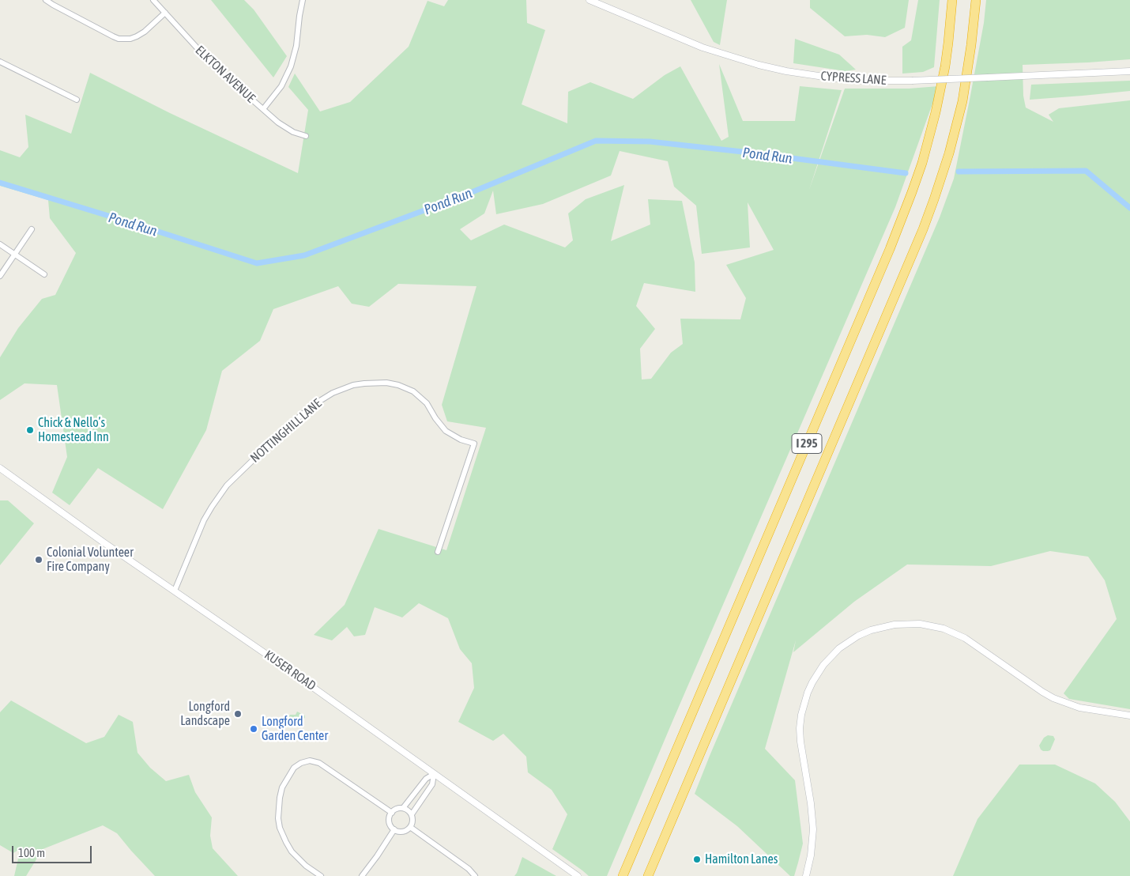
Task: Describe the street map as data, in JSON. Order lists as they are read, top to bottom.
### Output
{
  "streets": {
    "highway": ["I 295"],
    "street": [
      "ELKTON AVENUE",
      "CYPRESS LANE",
      "NOTTINGHILL LANE",
      "KUSER ROAD"
    ]
  },
  "crossings": [
    ["NOTTINGHILL LANE", "KUSER ROAD"]
  ],
  "water": ["Pond Run"],
  "places": [
    "Chick & Nello’s Homestead Inn",
    "Colonial Volunteer Fire Company",
    "Longford Landscape",
    "Longford Garden Center",
    "Hamilton Lanes"
  ],
  "scale_bar": "100 m"
}
